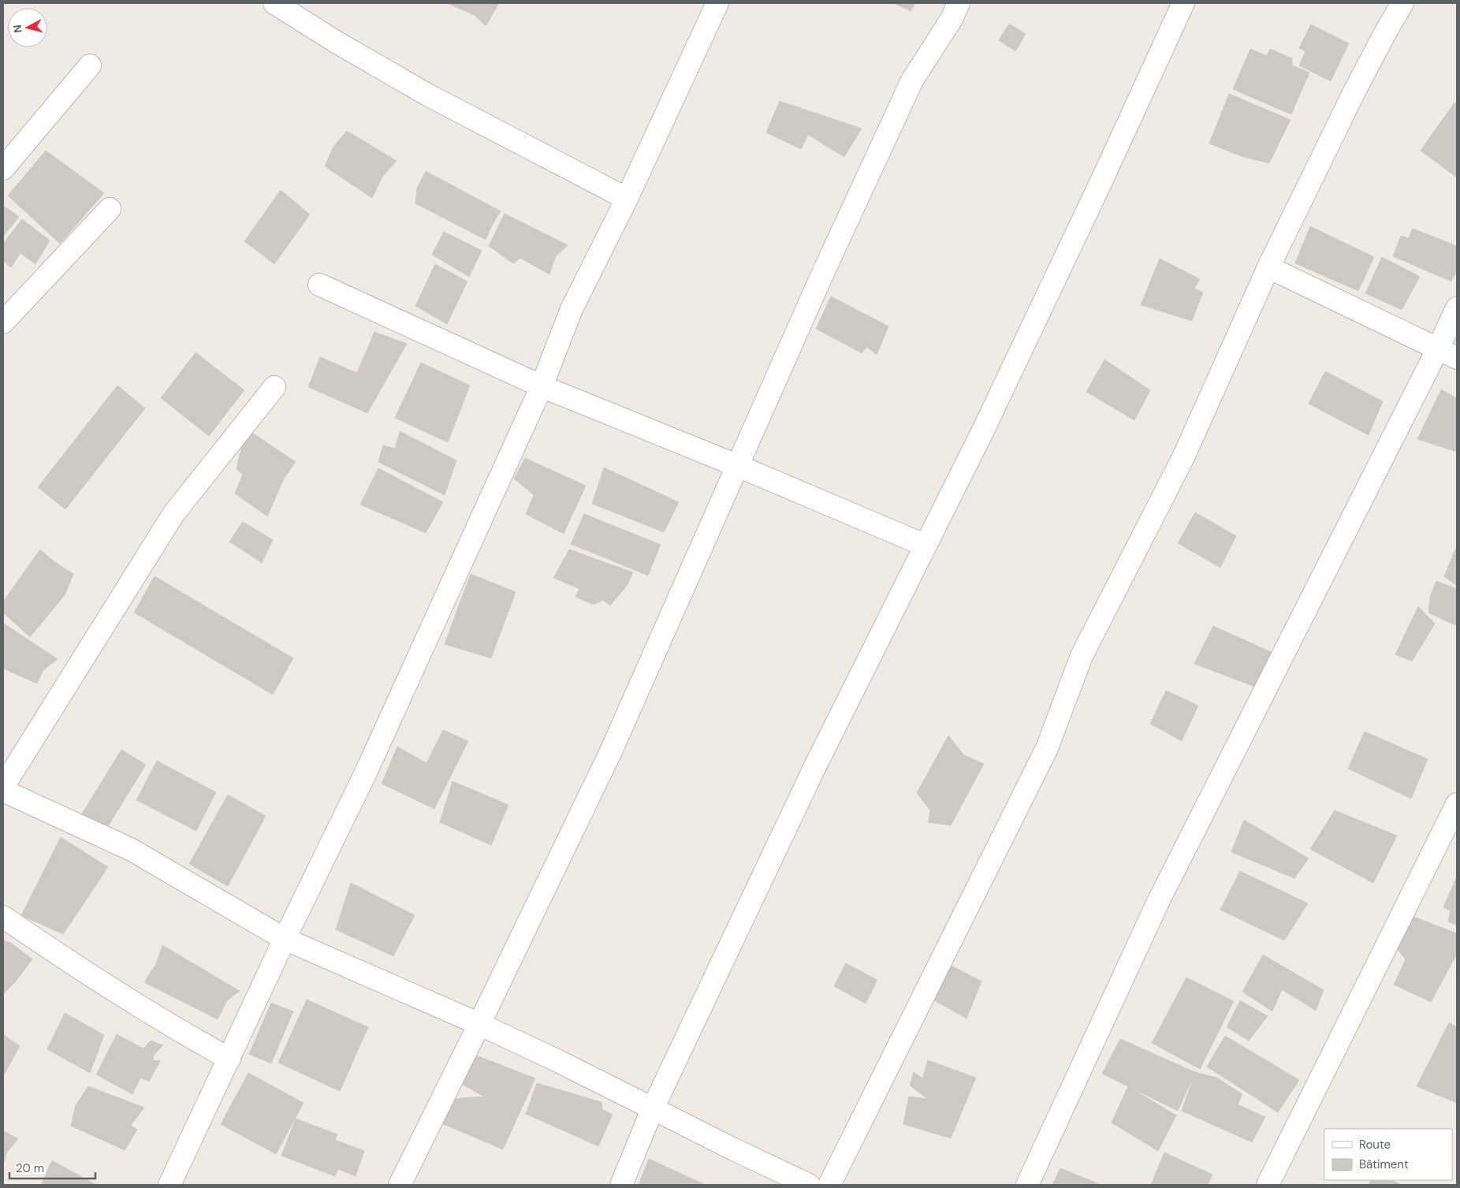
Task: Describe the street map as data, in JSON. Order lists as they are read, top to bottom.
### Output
{
  "legend": ["Route", "Bâtiment"],
  "scale_bar": "20 m",
  "north": "left"
}
